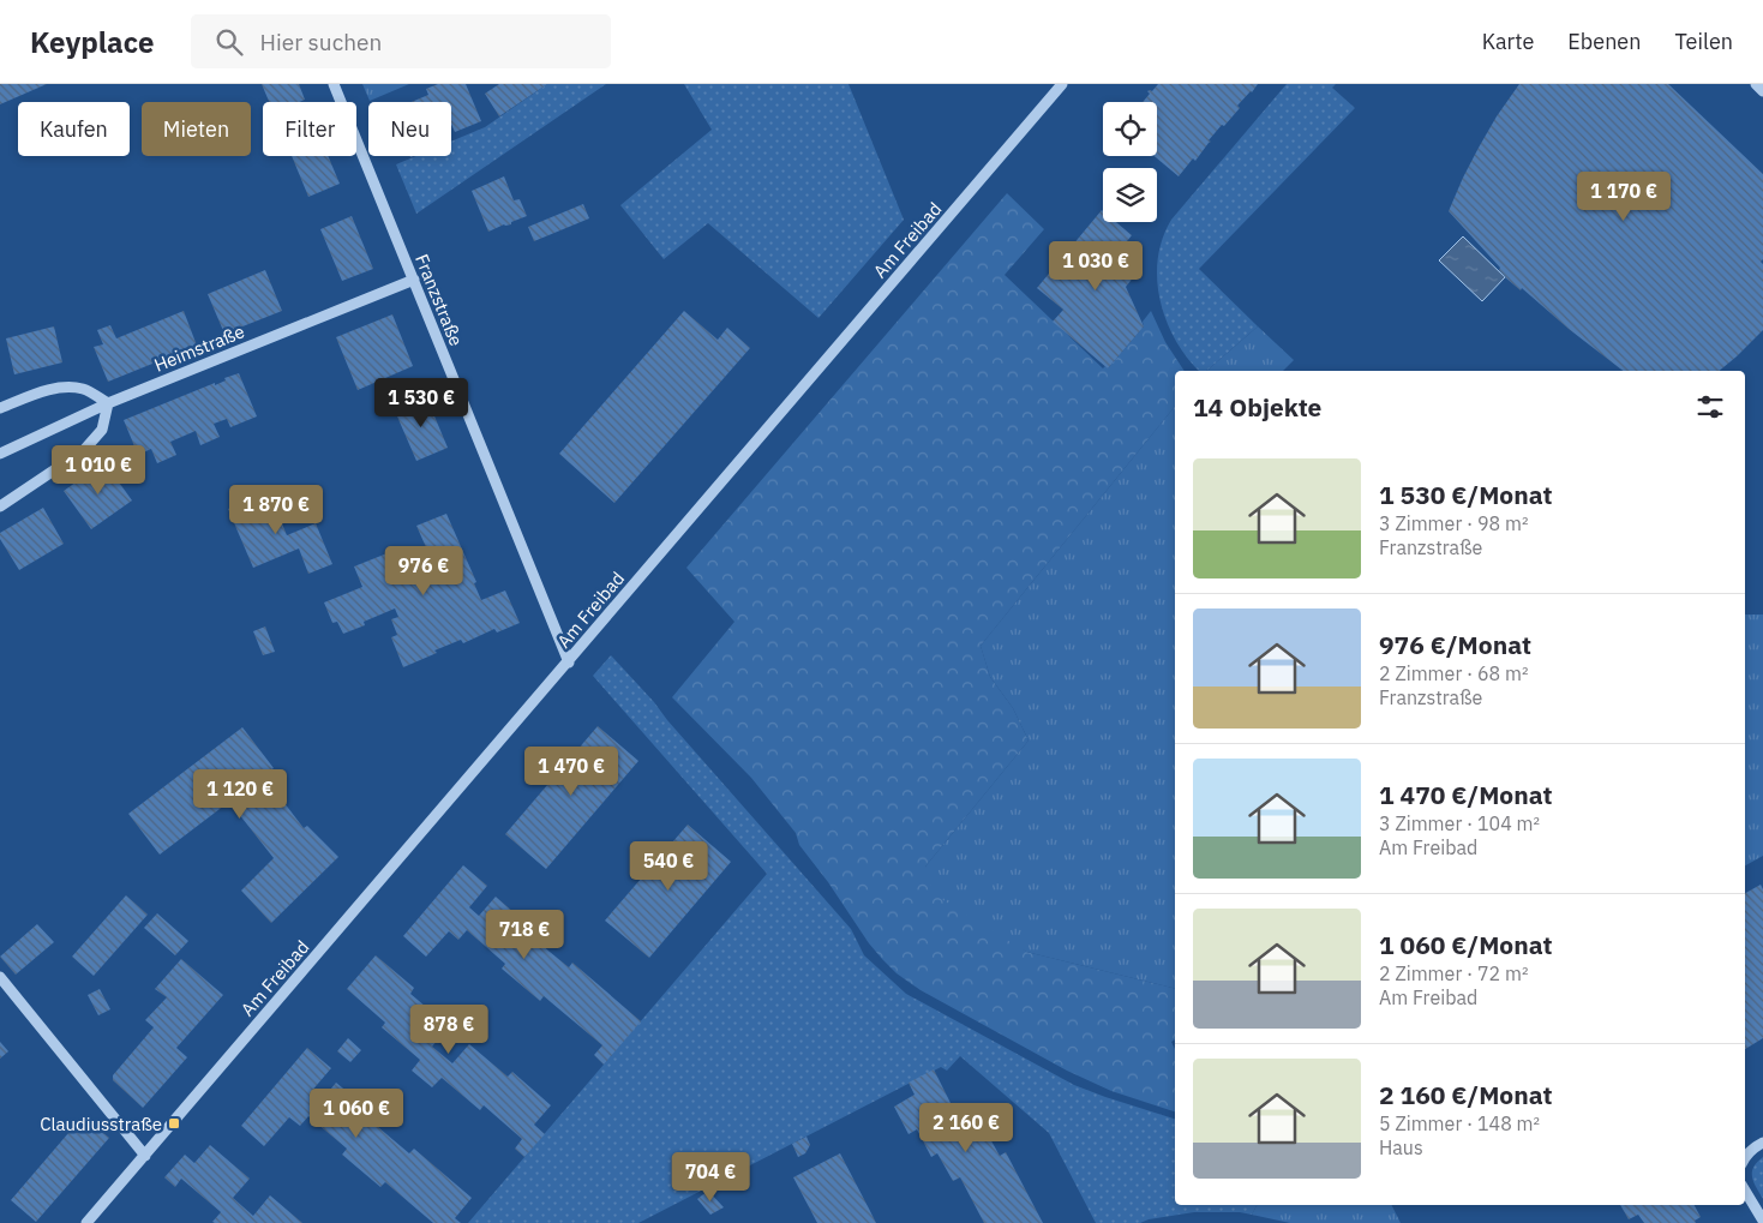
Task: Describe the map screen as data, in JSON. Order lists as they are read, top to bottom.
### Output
{
  "streets": {
    "street": ["Am Freibad", "Franzstraße", "Heimstraße"]
  },
  "crossings": [
    ["Am Freibad", "Franzstraße"],
    ["Franzstraße", "Heimstraße"]
  ],
  "places": {
    "transit": ["Claudiusstraße"]
  },
  "page": {
    "header": "Keyplace",
    "search": "Hier suchen",
    "nav": ["Karte", "Ebenen", "Teilen"],
    "chip": [
      "Kaufen",
      "Mieten",
      "Filter",
      "Neu"
    ],
    "price": [
      "1 170 €",
      "1 030 €",
      "1 530 €",
      "1 010 €",
      "1 870 €",
      "976 €",
      "1 470 €",
      "1 120 €",
      "540 €",
      "718 €",
      "878 €",
      "1 060 €",
      "2 160 €",
      "704 €"
    ],
    "heading": "14 Objekte",
    "list": [
      {
        "name": "1 530 €/Monat",
        "note": "3 Zimmer · 98 m² · Franzstraße"
      },
      {
        "name": "976 €/Monat",
        "note": "2 Zimmer · 68 m² · Franzstraße"
      },
      {
        "name": "1 470 €/Monat",
        "note": "3 Zimmer · 104 m² · Am Freibad"
      },
      {
        "name": "1 060 €/Monat",
        "note": "2 Zimmer · 72 m² · Am Freibad"
      },
      {
        "name": "2 160 €/Monat",
        "note": "5 Zimmer · 148 m² · Haus"
      }
    ]
  }
}
